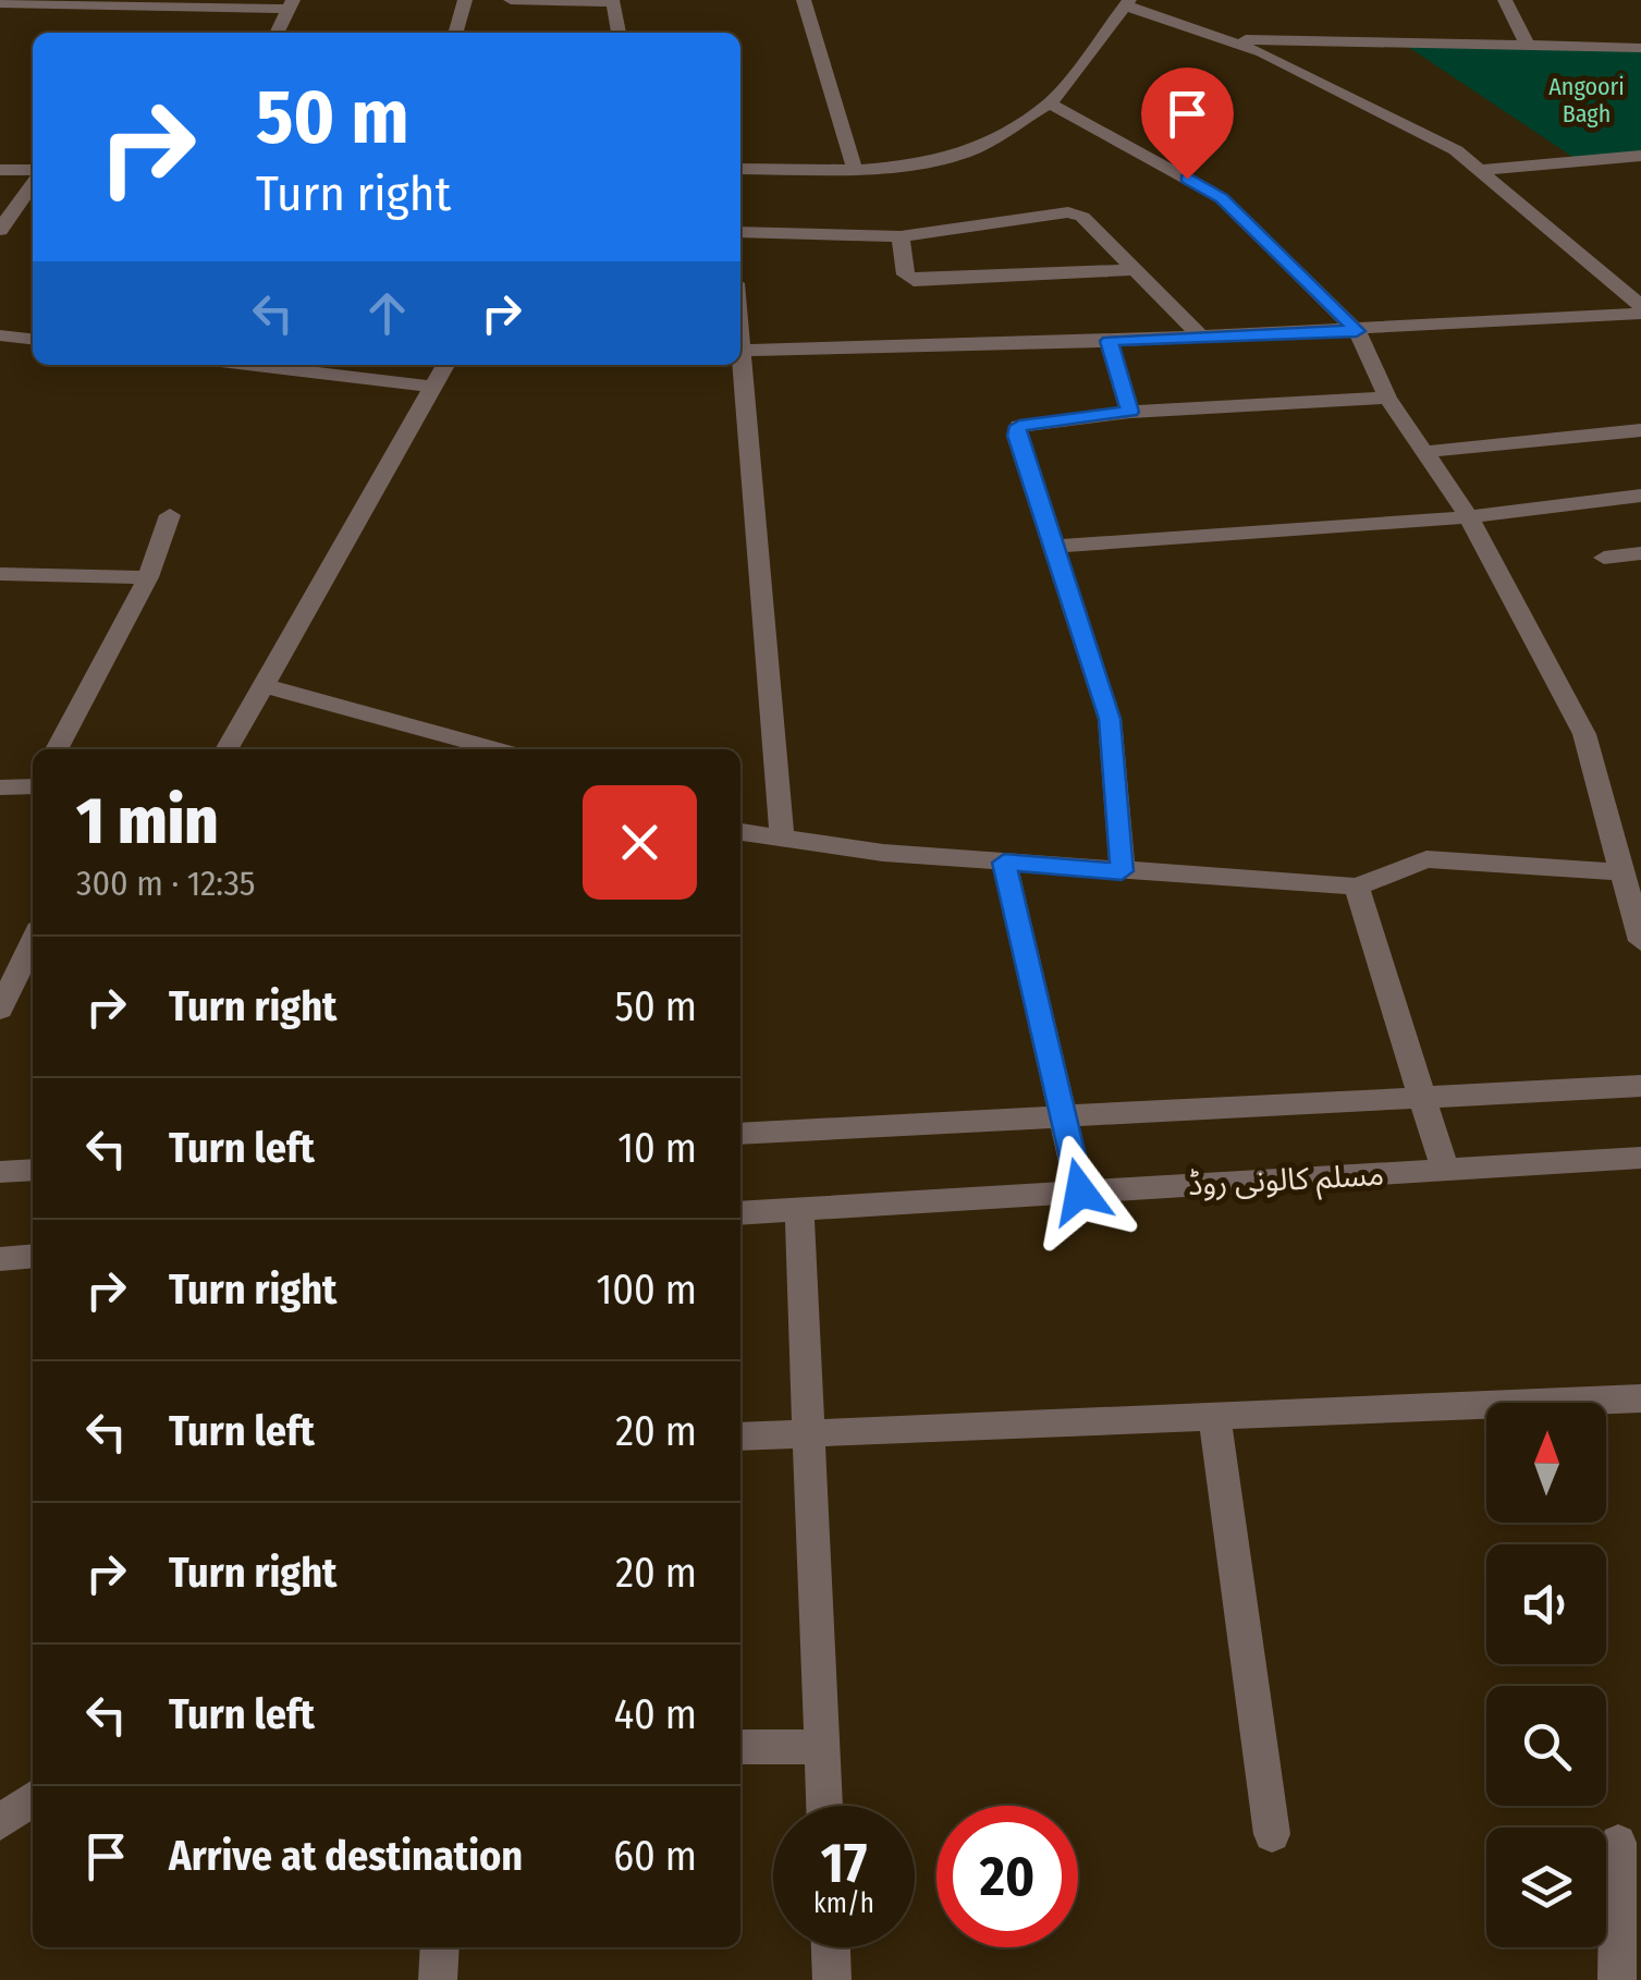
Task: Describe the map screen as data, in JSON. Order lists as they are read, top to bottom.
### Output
{
  "streets": {
    "street": ["مسلم کالونی روڈ"]
  },
  "parks": ["Angoori Bagh"],
  "north": "top",
  "page": {
    "turn": ["50 m", "Turn right"],
    "heading": ["1 min", "300 m · 12:35"],
    "list": [
      {
        "name": "Turn right",
        "value": "50 m"
      },
      {
        "name": "Turn left",
        "value": "10 m"
      },
      {
        "name": "Turn right",
        "value": "100 m"
      },
      {
        "name": "Turn left",
        "value": "20 m"
      },
      {
        "name": "Turn right",
        "value": "20 m"
      },
      {
        "name": "Turn left",
        "value": "40 m"
      },
      {
        "name": "Arrive at destination",
        "value": "60 m"
      }
    ],
    "speed": "17 km/h",
    "limit": "20"
  }
}
